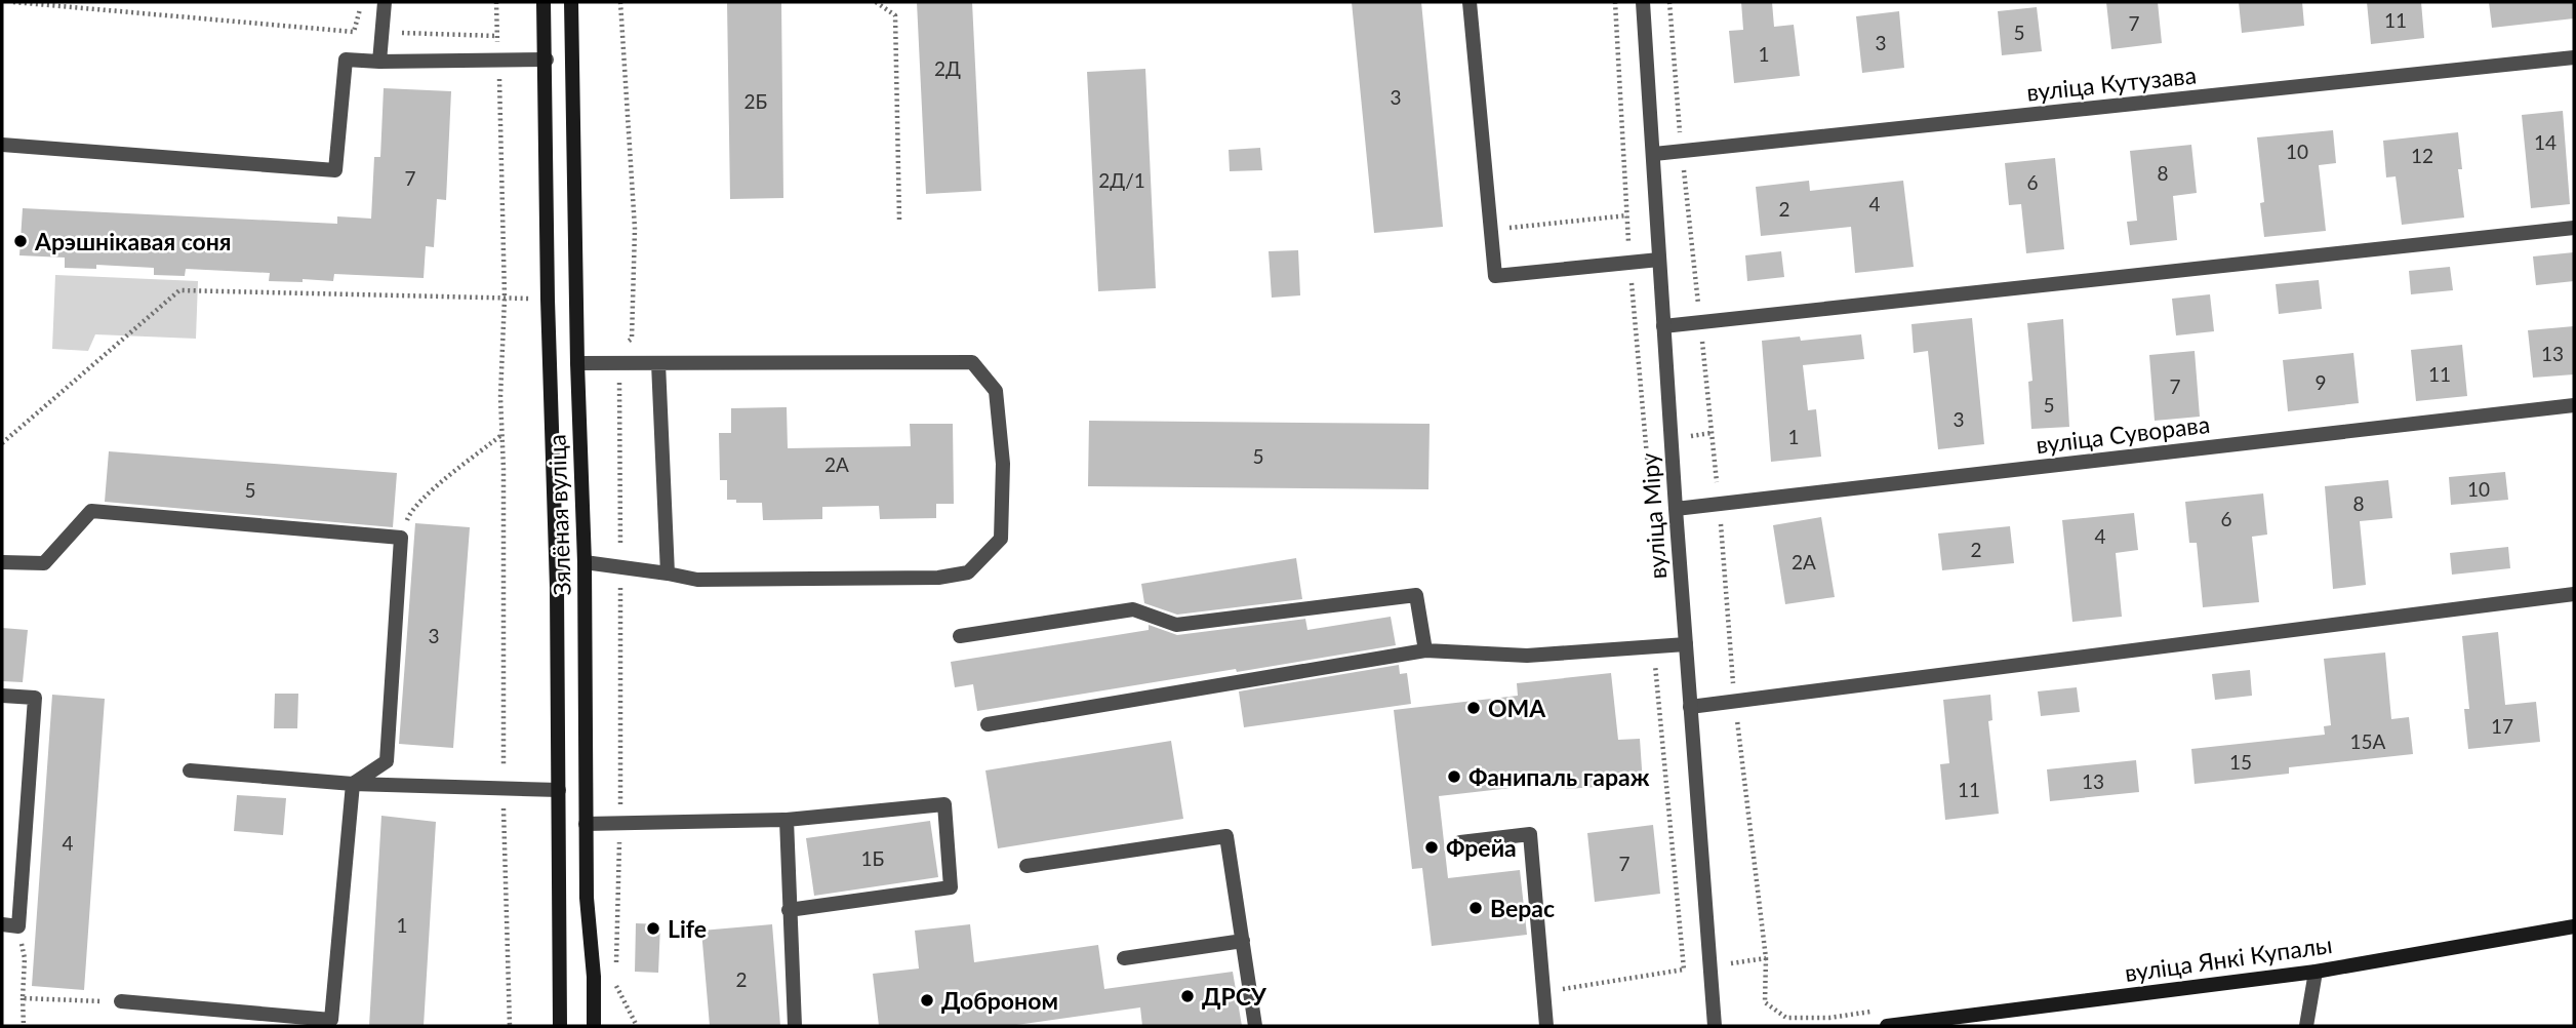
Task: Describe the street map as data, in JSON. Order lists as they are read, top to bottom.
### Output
{
  "streets": {
    "main road": ["Зялёная вуліца", "вуліца Янкі Купалы"],
    "street": ["вуліца Кутузава", "вуліца Суворава", "вуліца Міру"]
  },
  "crossings": [
    ["вуліца Кутузава", "вуліца Міру"],
    ["вуліца Суворава", "вуліца Міру"]
  ],
  "places": [
    "Арэшнікавая соня",
    "ОМА",
    "Фанипаль гараж",
    "Фрейа",
    "Верас",
    "Life",
    "ДРСУ",
    "Доброном"
  ],
  "house_numbers": [
    "11",
    "7",
    "5",
    "3",
    "1",
    "2Д",
    "3",
    "2Б",
    "14",
    "10",
    "12",
    "8",
    "7",
    "2Д/1",
    "6",
    "4",
    "2",
    "13",
    "11",
    "9",
    "7",
    "5",
    "3",
    "1",
    "5",
    "2А",
    "10",
    "5",
    "8",
    "6",
    "4",
    "2",
    "2А",
    "3",
    "17",
    "15А",
    "15",
    "13",
    "11",
    "4",
    "1Б",
    "7",
    "1",
    "2"
  ]
}
